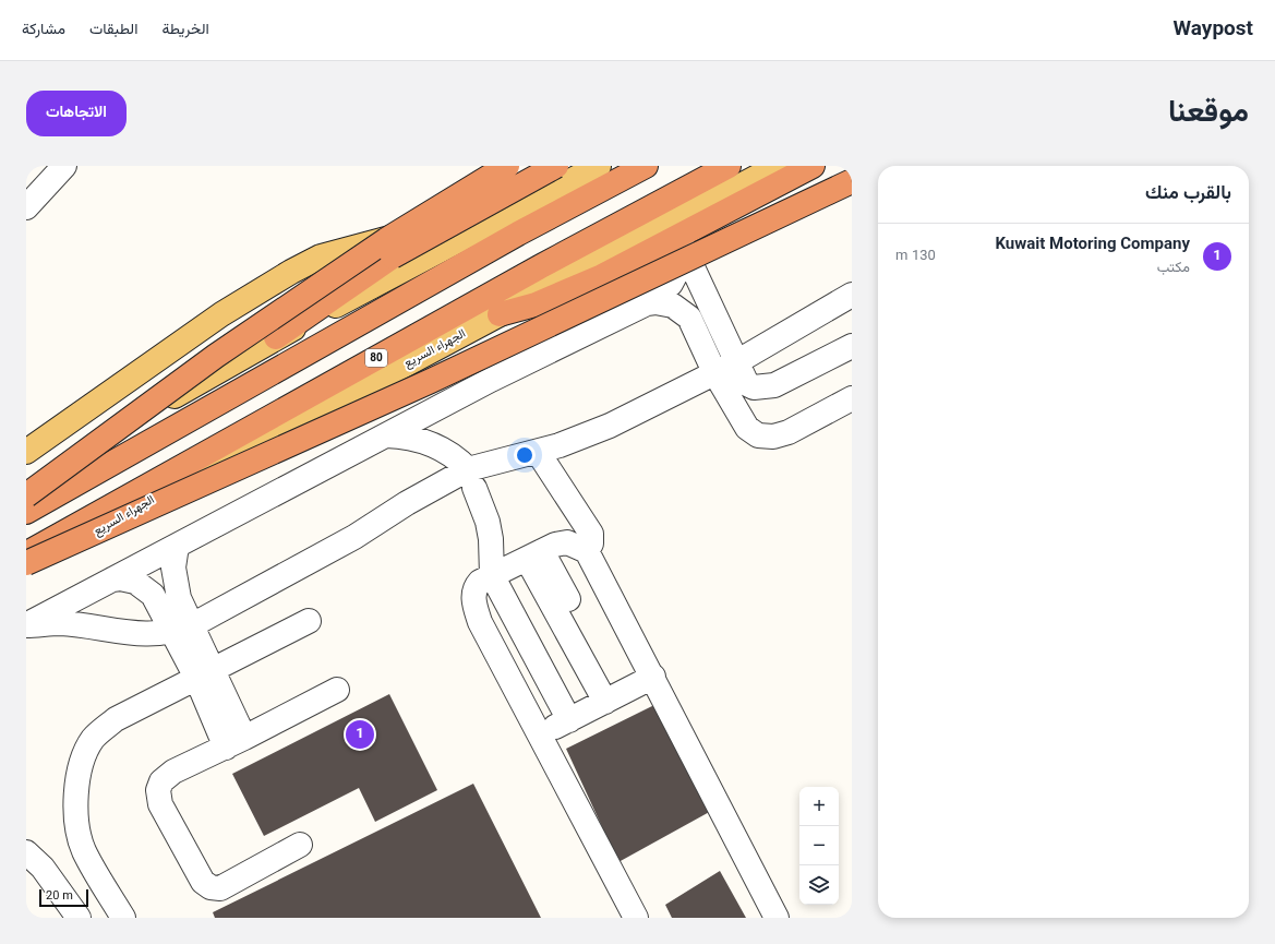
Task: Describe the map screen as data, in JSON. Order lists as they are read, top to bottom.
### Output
{
  "streets": {
    "highway": ["الجهراء السريع", "80"]
  },
  "scale_bar": "20 m",
  "page": {
    "header": "Waypost",
    "nav": ["الخريطة", "الطبقات", "مشاركة"],
    "title": "موقعنا",
    "buttons": "الاتجاهات",
    "heading": "بالقرب منك",
    "list": [
      {
        "mark": "1",
        "name": "Kuwait Motoring Company",
        "note": "مكتب",
        "value": "130 m"
      }
    ],
    "pins": "1",
    "map_buttons": ["+", "−"],
    "scale": "20 m"
  }
}
